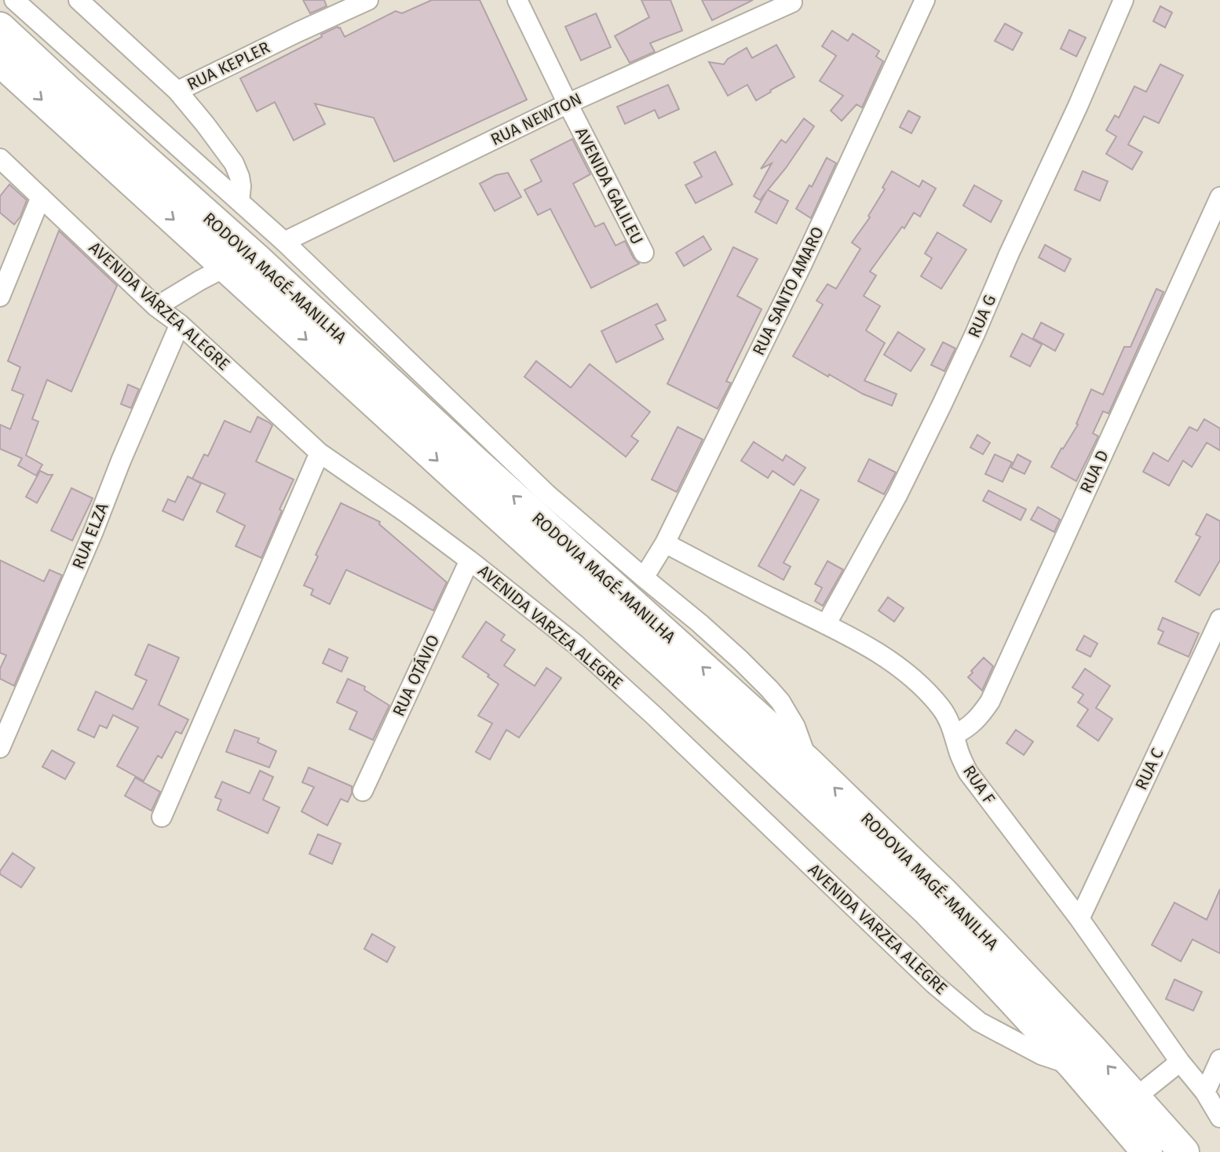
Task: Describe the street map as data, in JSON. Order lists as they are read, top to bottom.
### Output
{
  "streets": {
    "highway": ["RODOVIA MAGÉ-MANILHA"],
    "street": [
      "RUA KEPLER",
      "RUA NEWTON",
      "AVENIDA GALILEU",
      "RUA SANTO AMARO",
      "AVENIDA VÁRZEA ALEGRE",
      "RUA G",
      "RUA D",
      "RUA ELZA",
      "AVENIDA VARZEA ALEGRE",
      "RUA OTÁVIO",
      "RUA C",
      "RUA F"
    ]
  },
  "crossings": [
    ["RUA NEWTON", "AVENIDA GALILEU"],
    ["RODOVIA MAGÉ-MANILHA", "AVENIDA VARZEA ALEGRE"],
    ["RUA SANTO AMARO", "RUA F"],
    ["AVENIDA VÁRZEA ALEGRE", "RUA ELZA"],
    ["AVENIDA VÁRZEA ALEGRE", "AVENIDA VARZEA ALEGRE"],
    ["RUA G", "RUA F"],
    ["RUA D", "RUA F"],
    ["AVENIDA VARZEA ALEGRE", "RUA OTÁVIO"],
    ["RUA C", "RUA F"]
  ]
}
